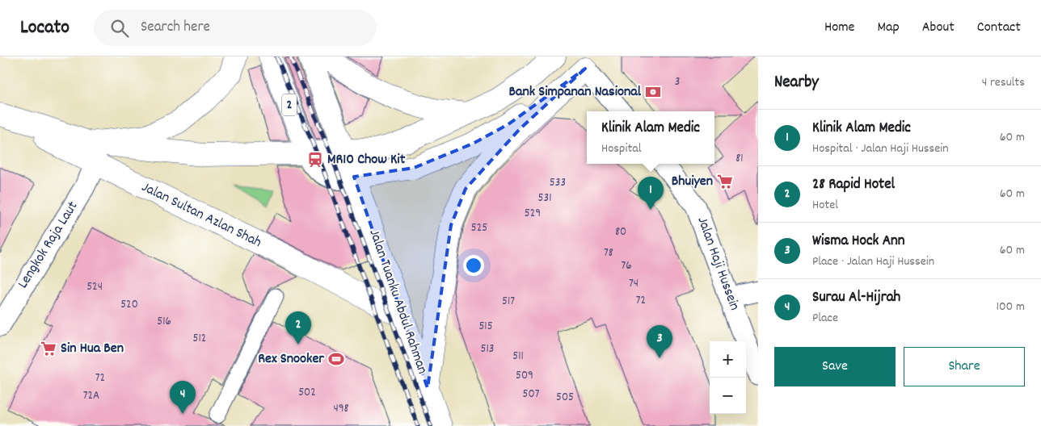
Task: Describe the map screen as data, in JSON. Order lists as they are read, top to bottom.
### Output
{
  "streets": {
    "main road": ["2", "Jalan Sultan Azlan Shah", "Jalan Tuanku Abdul Rahman"],
    "street": ["Lengkok Raja Laut", "Jalan Haji Hussein"]
  },
  "crossings": [
    ["2", "Jalan Sultan Azlan Shah"],
    ["Jalan Sultan Azlan Shah", "Lengkok Raja Laut"],
    ["Jalan Sultan Azlan Shah", "Jalan Tuanku Abdul Rahman"]
  ],
  "places": {
    "bank": ["Bank Simpanan Nasional"],
    "station": ["MR10 Chow Kit"],
    "supermarket": ["Bhuiyen", "Sin Hua Ben"],
    "sports": ["Rex Snooker"]
  },
  "house_numbers": [
    "3",
    "81",
    "533",
    "531",
    "529",
    "525",
    "80",
    "78",
    "76",
    "74",
    "524",
    "72",
    "517",
    "520",
    "516",
    "515",
    "512",
    "513",
    "511",
    "509",
    "72",
    "502",
    "507",
    "72A",
    "505",
    "498"
  ],
  "page": {
    "header": "Locato",
    "search": "Search here",
    "nav": [
      "Home",
      "Map",
      "About",
      "Contact"
    ],
    "heading": ["Nearby", "4 results"],
    "list": [
      {
        "mark": "1",
        "name": "Klinik Alam Medic",
        "note": "Hospital · Jalan Haji Hussein",
        "value": "60 m"
      },
      {
        "mark": "2",
        "name": "28 Rapid Hotel",
        "note": "Hotel",
        "value": "60 m"
      },
      {
        "mark": "3",
        "name": "Wisma Hock Ann",
        "note": "Place · Jalan Haji Hussein",
        "value": "60 m"
      },
      {
        "mark": "4",
        "name": "Surau Al-Hijrah",
        "note": "Place",
        "value": "100 m"
      }
    ],
    "popup": ["Klinik Alam Medic", "Hospital"],
    "pins": [
      "1",
      "2",
      "3",
      "4"
    ],
    "buttons": ["Save", "Share"],
    "map_buttons": ["+", "−"]
  }
}
